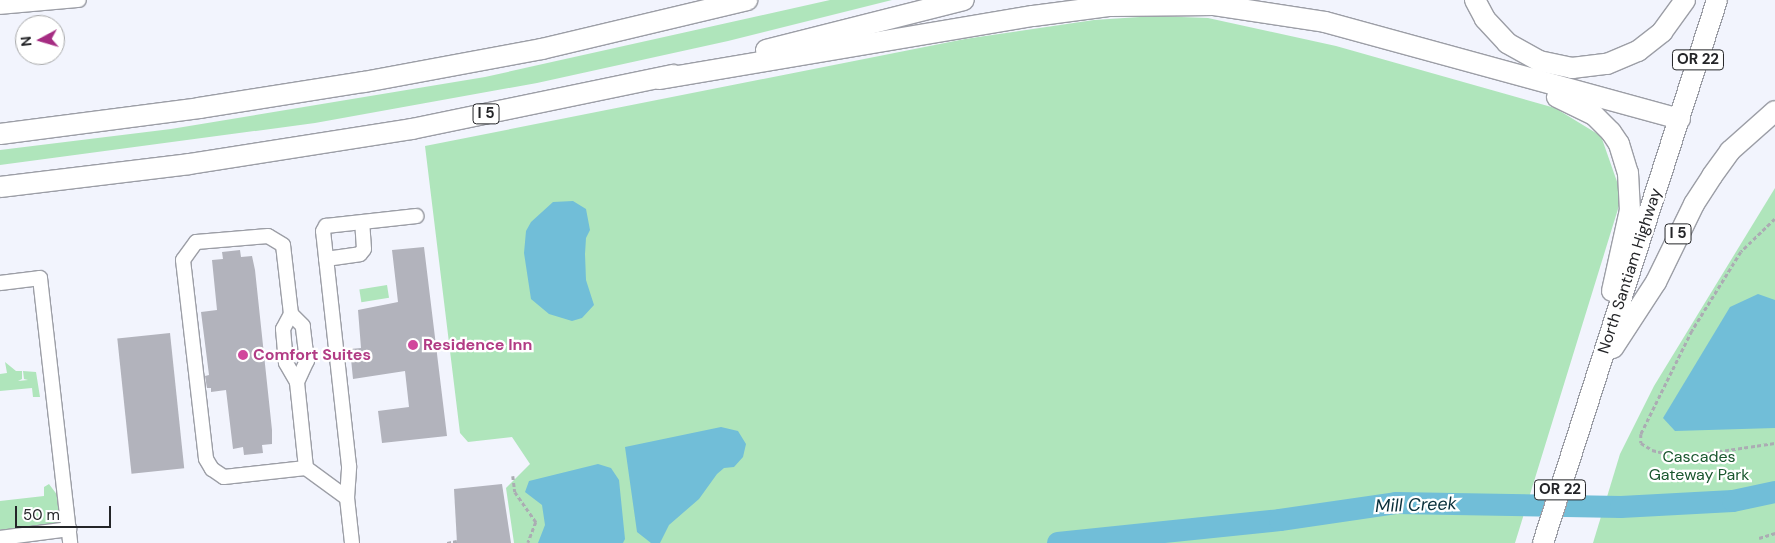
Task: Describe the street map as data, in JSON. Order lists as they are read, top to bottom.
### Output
{
  "streets": {
    "highway": ["OR 22", "I 5", "North Santiam Highway"]
  },
  "crossings": [
    ["I 5", "North Santiam Highway"]
  ],
  "water": ["Mill Creek"],
  "parks": ["Cascades Gateway Park"],
  "places": ["Residence Inn", "Comfort Suites"],
  "scale_bar": "50 m",
  "north": "left"
}
